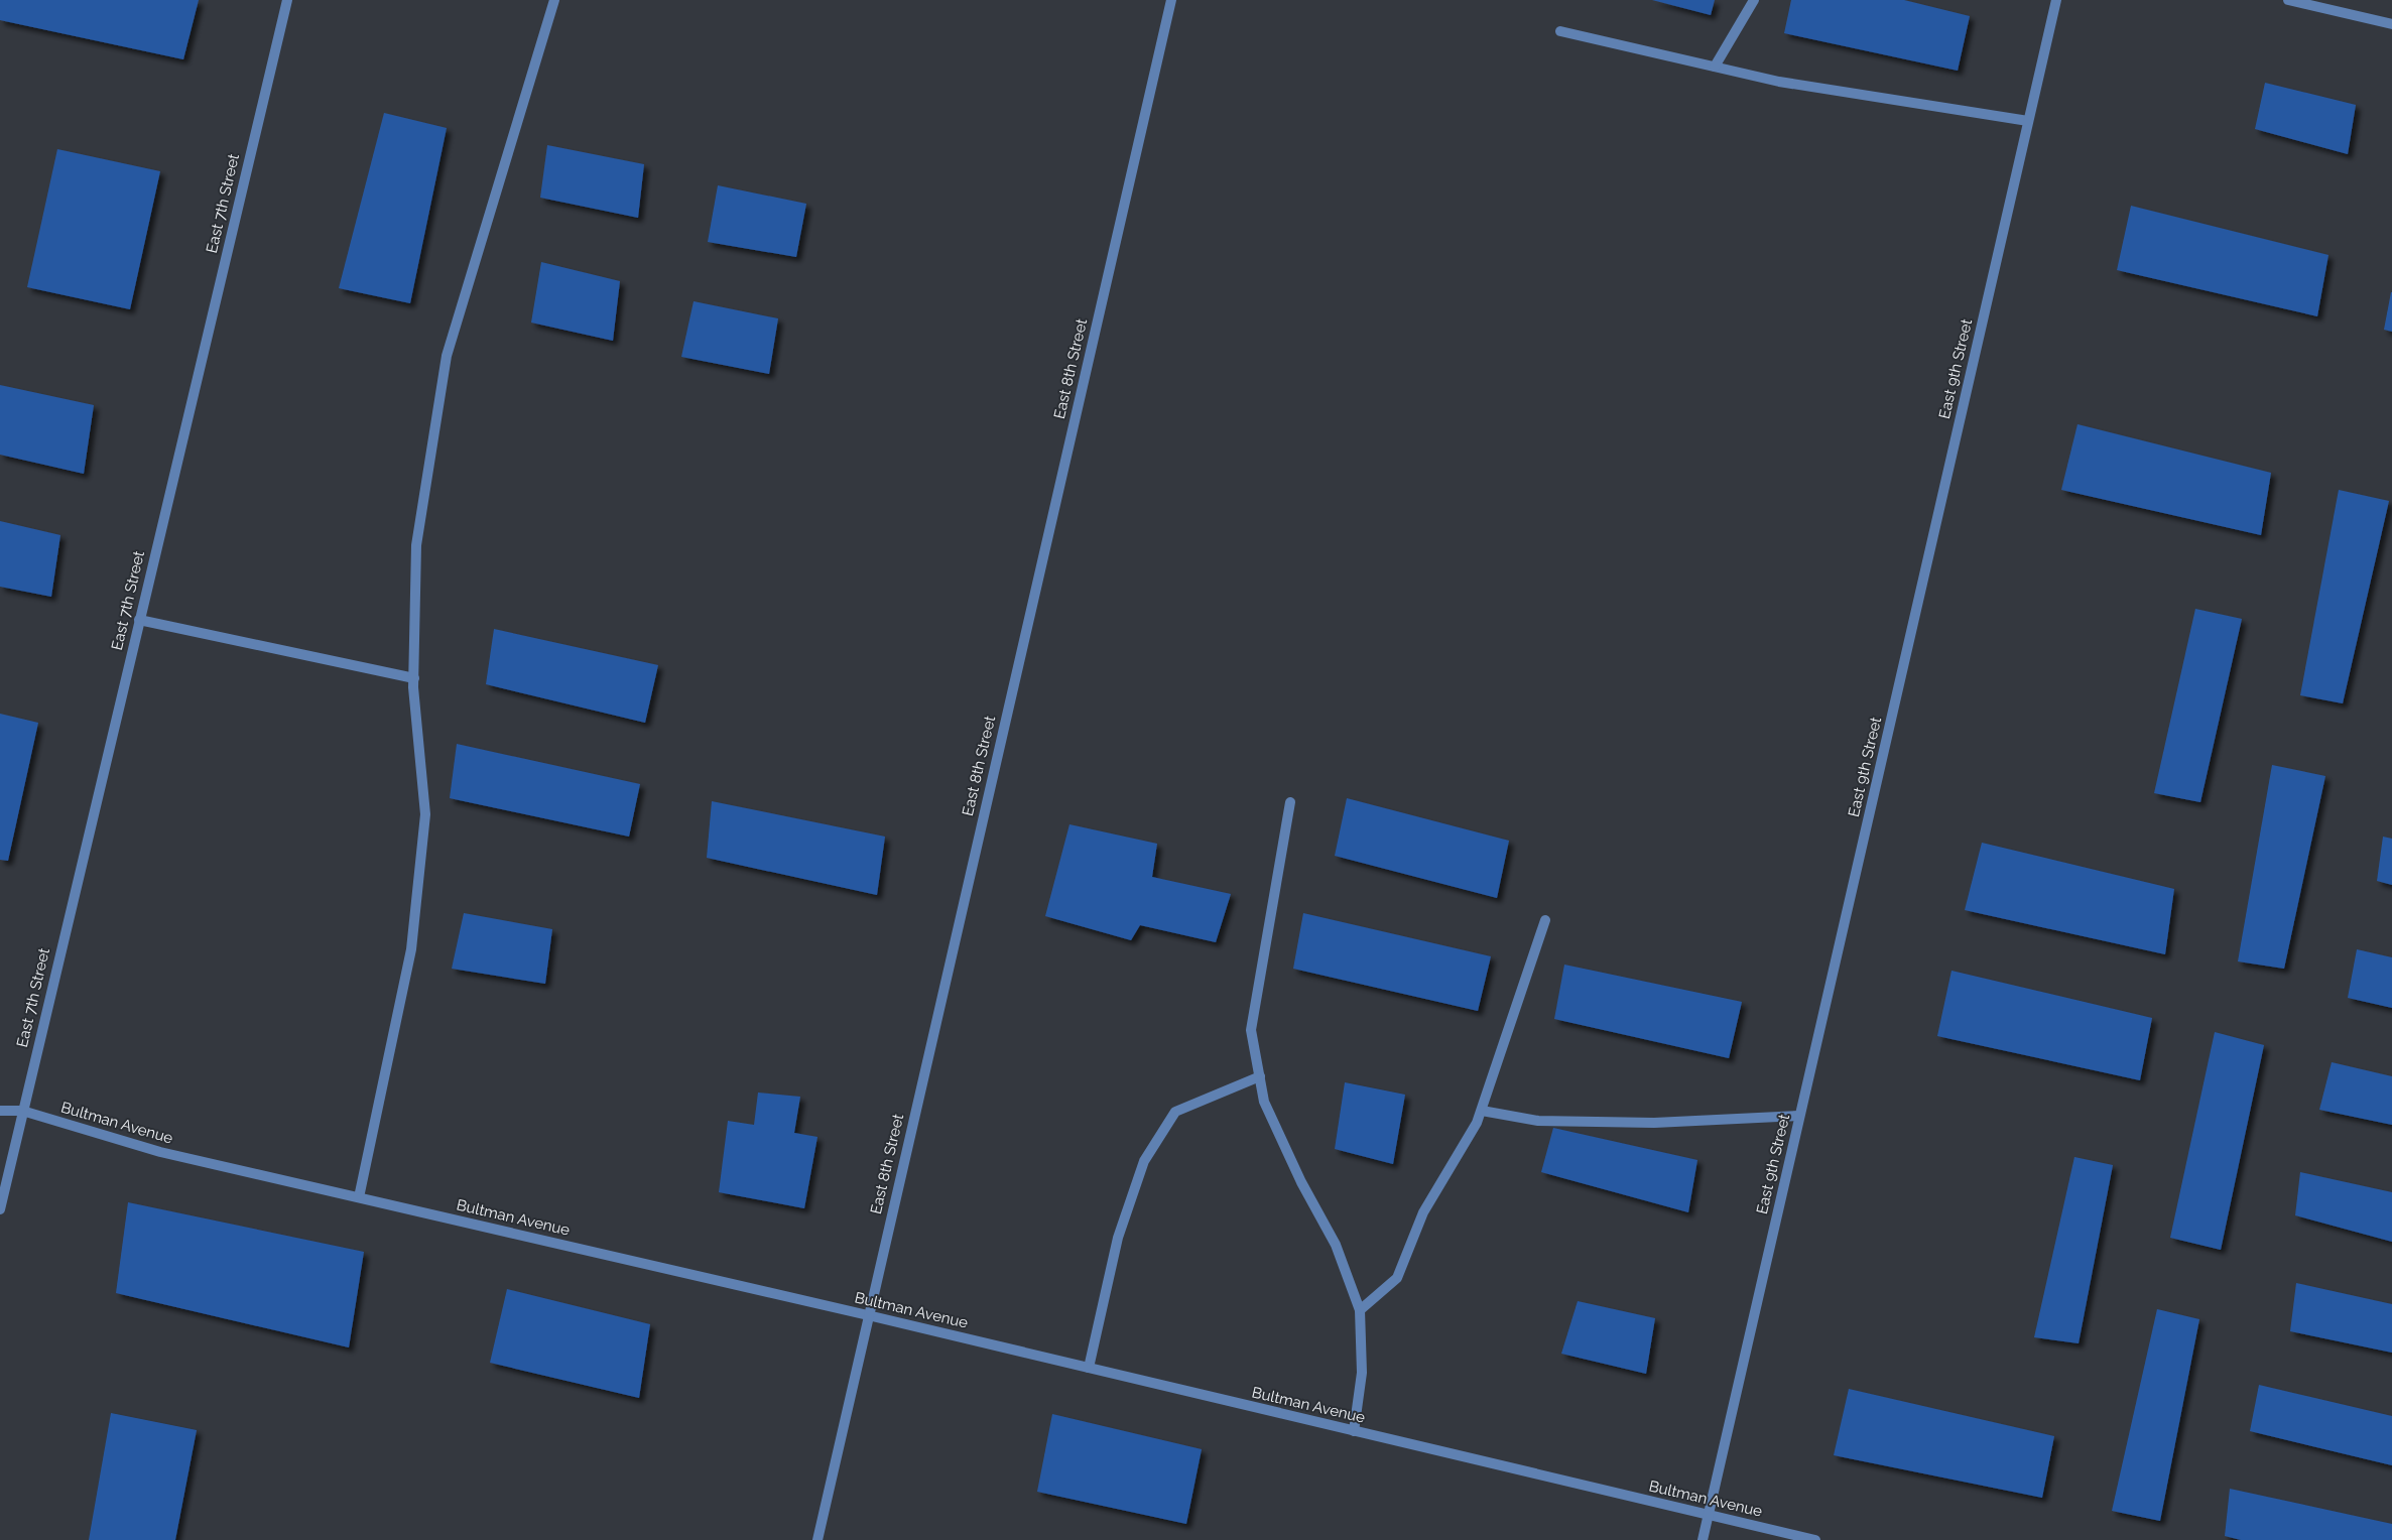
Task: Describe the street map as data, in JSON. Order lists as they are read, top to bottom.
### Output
{
  "streets": {
    "street": [
      "East 7th Street",
      "East 8th Street",
      "East 9th Street",
      "Bultman Avenue"
    ]
  },
  "crossings": [
    ["East 7th Street", "Bultman Avenue"],
    ["East 8th Street", "Bultman Avenue"],
    ["East 9th Street", "Bultman Avenue"]
  ]
}
